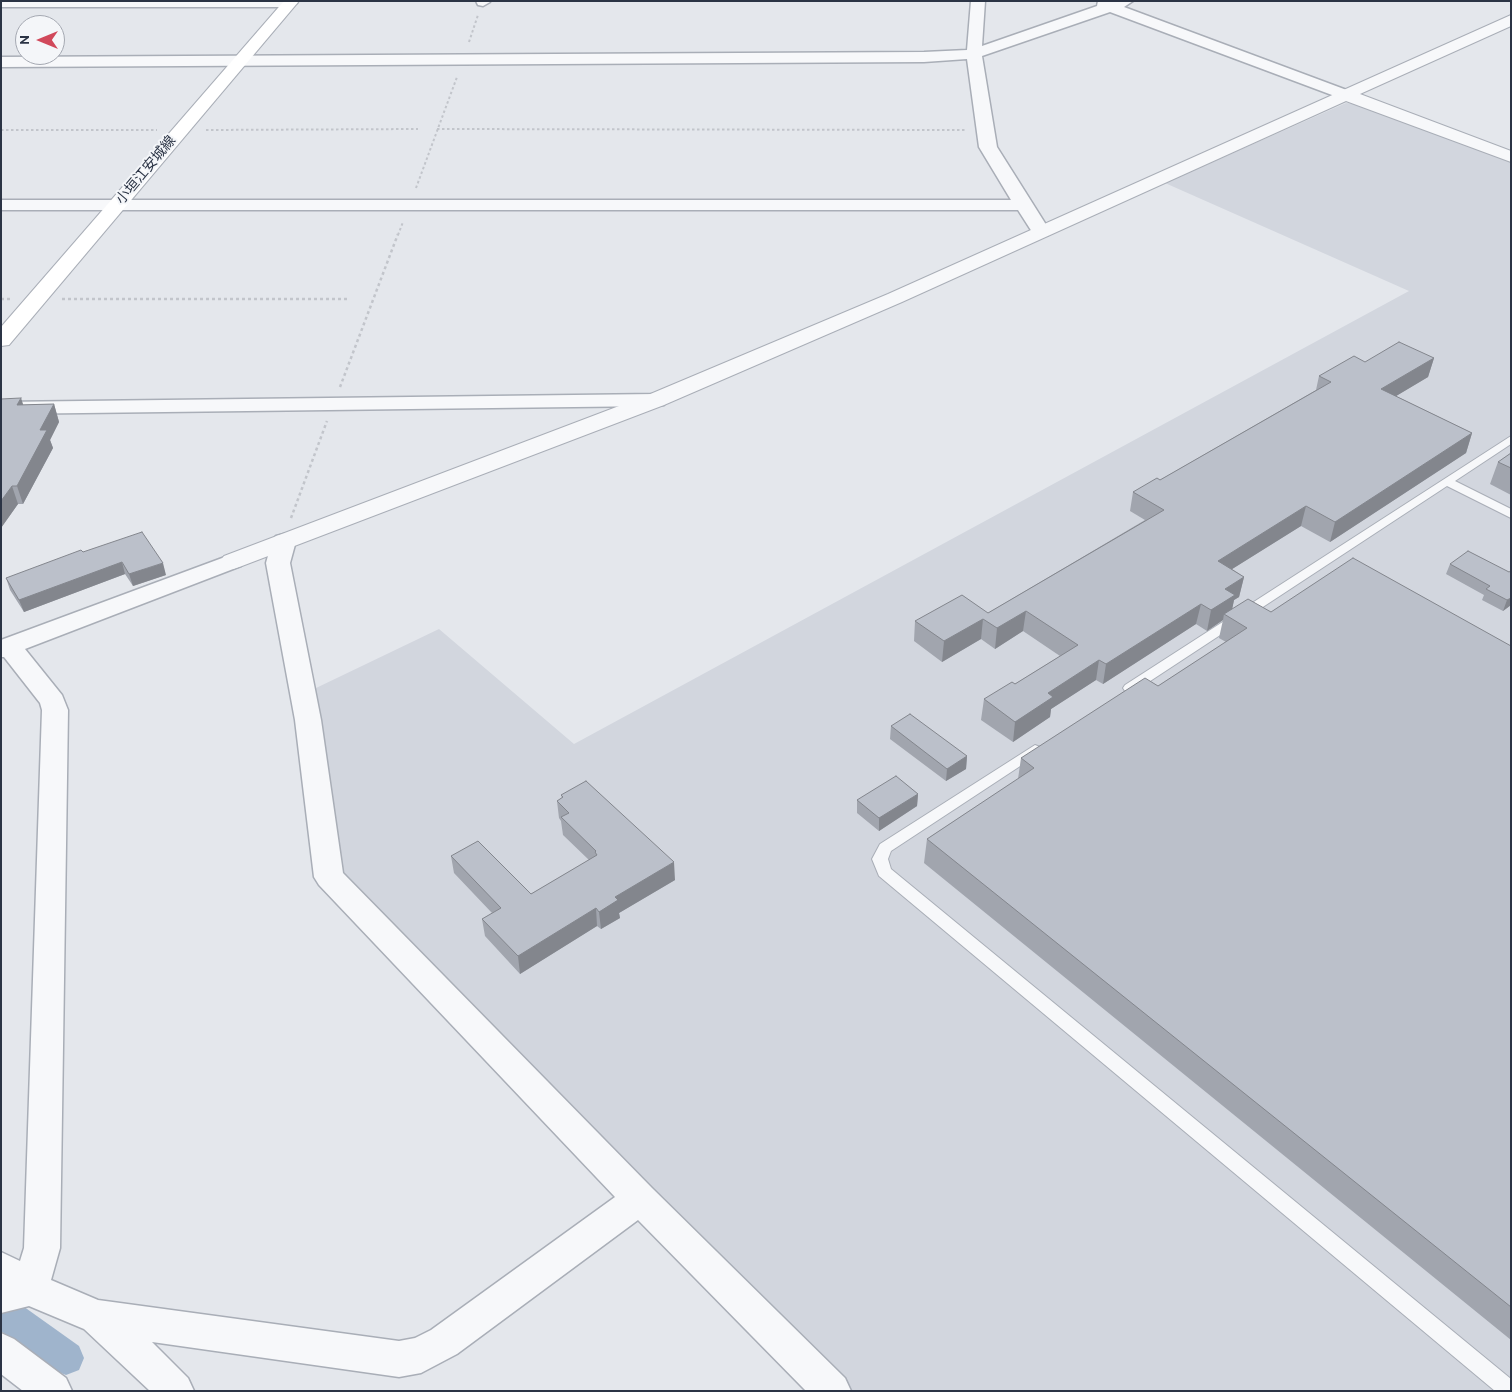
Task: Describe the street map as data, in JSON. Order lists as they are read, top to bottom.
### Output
{
  "streets": {
    "main road": ["小垣江安城線"]
  },
  "north": "left"
}
